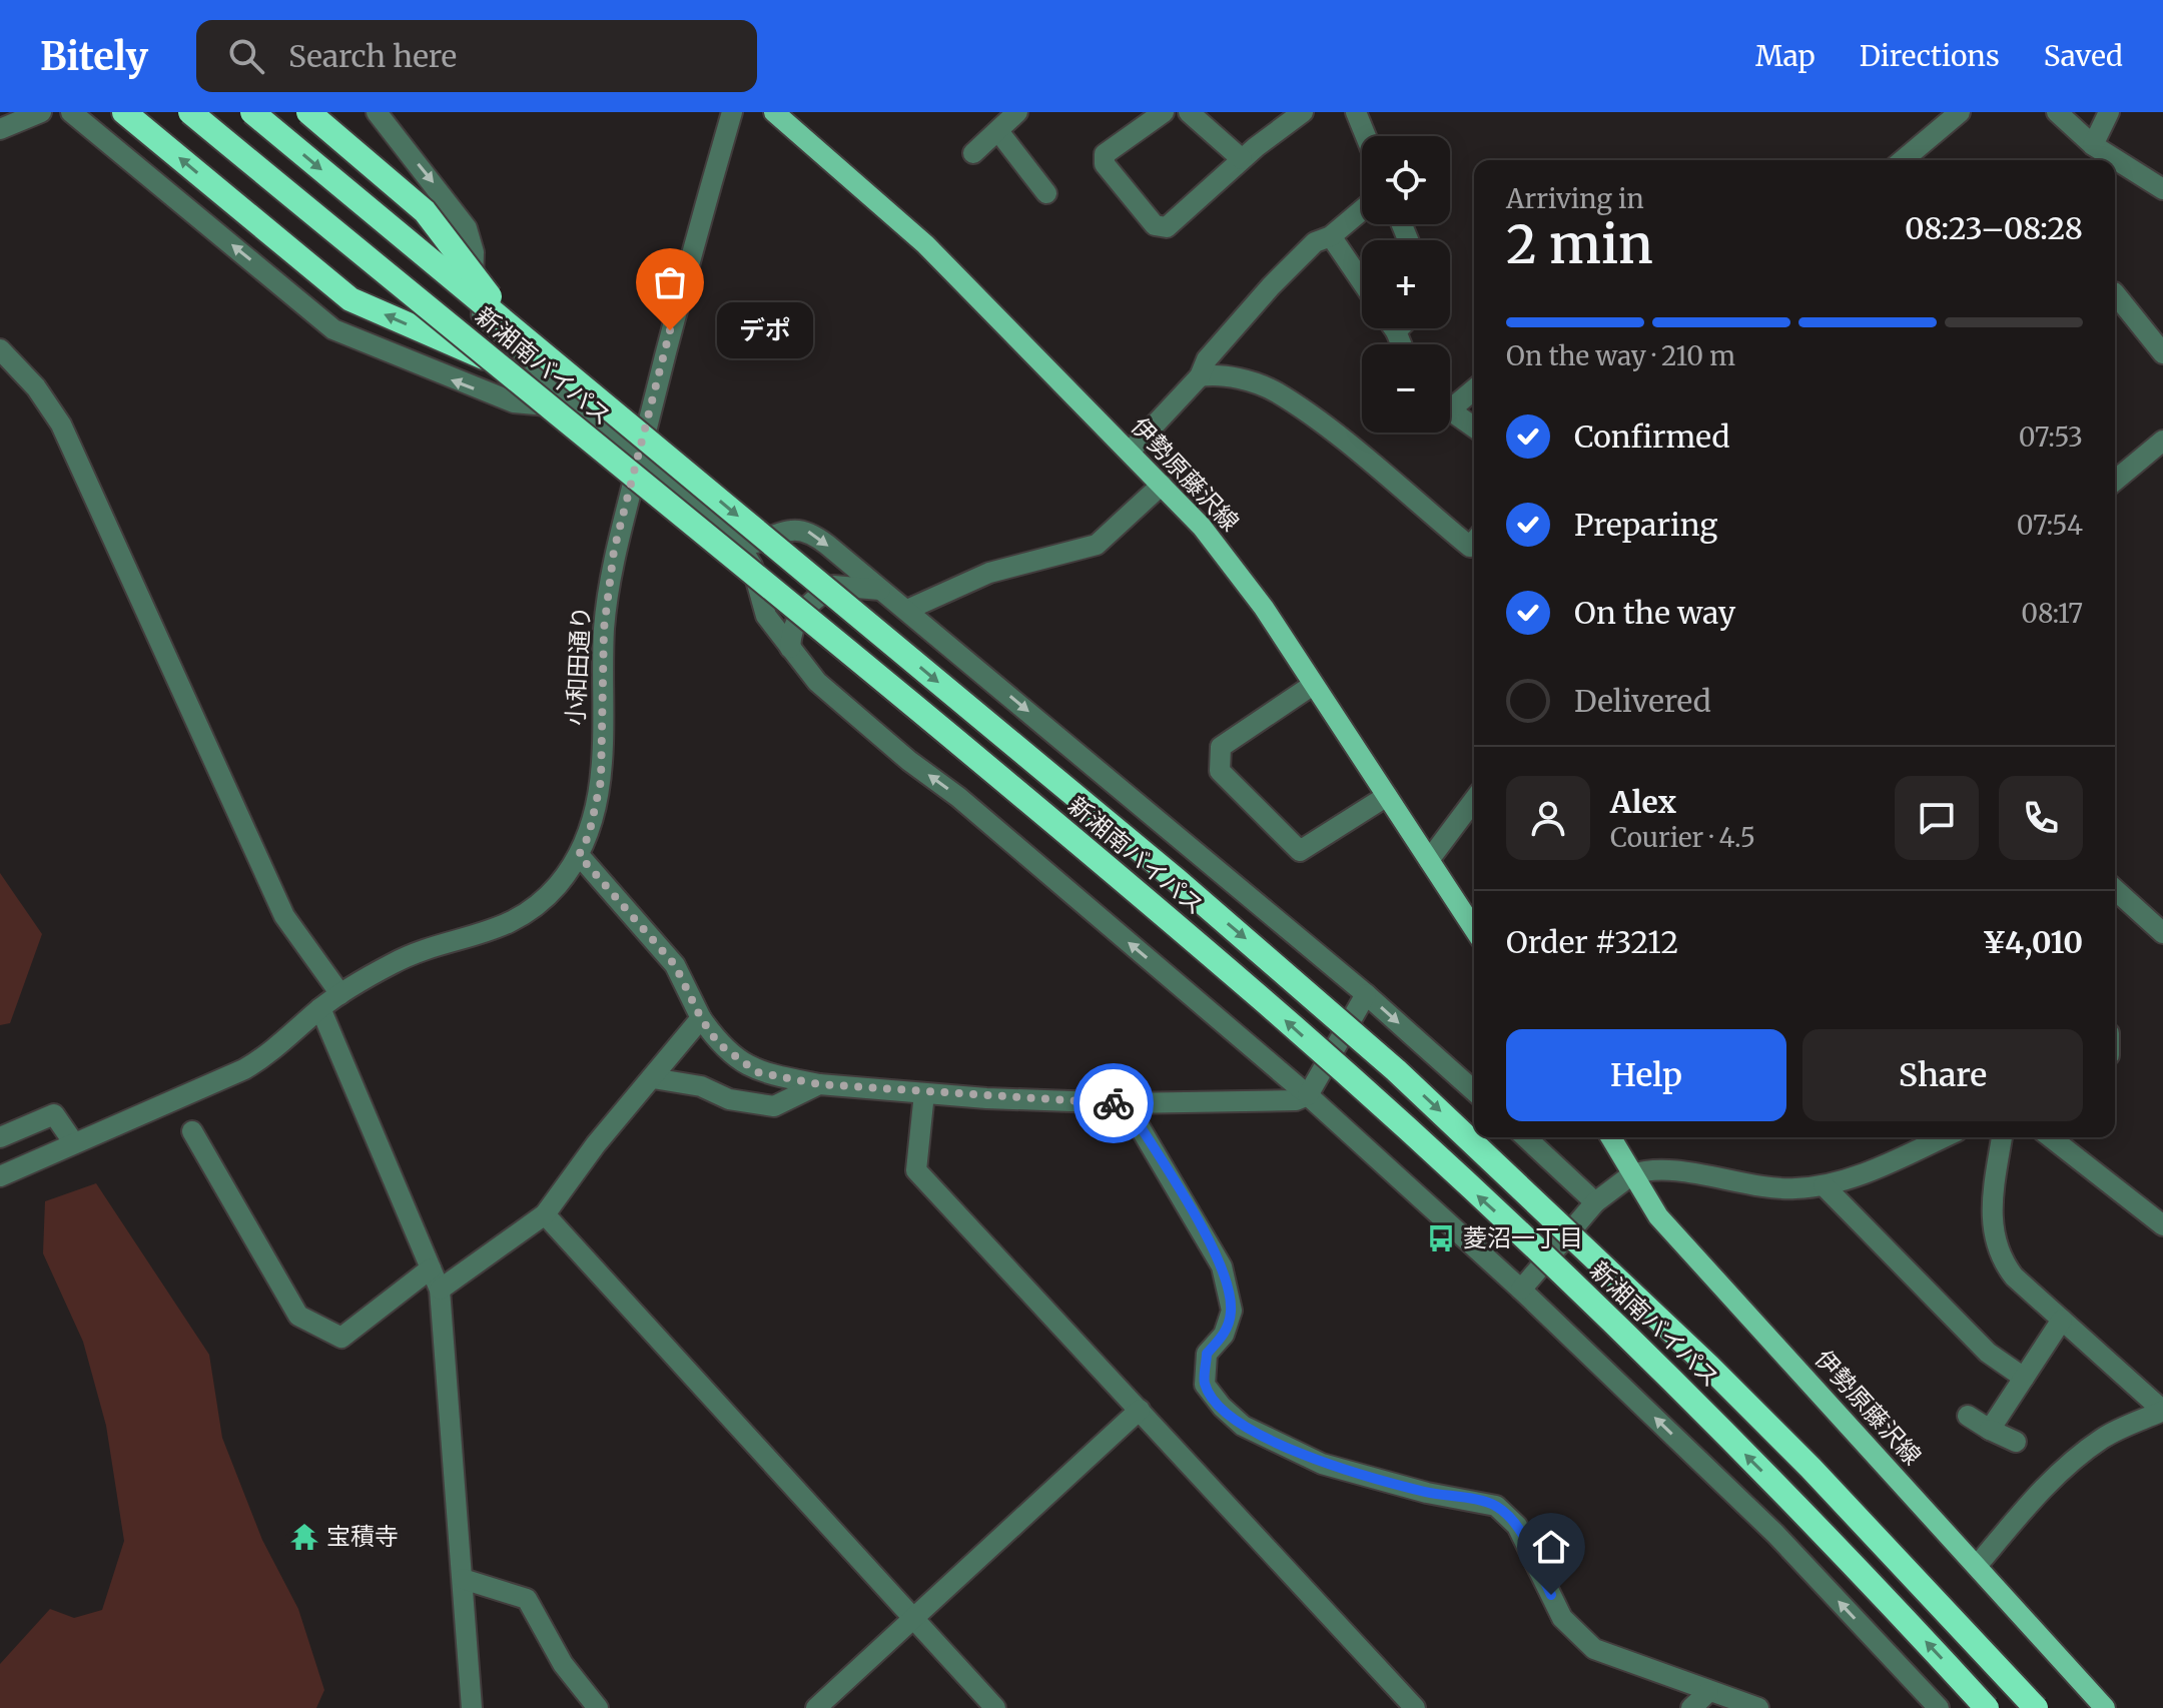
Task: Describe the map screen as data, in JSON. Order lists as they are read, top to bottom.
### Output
{
  "streets": {
    "highway": ["新湘南バイパス"],
    "main road": ["伊勢原藤沢線"],
    "street": ["小和田通り"]
  },
  "places": {
    "other": ["デポ"],
    "bus stop": ["菱沼一丁目"],
    "temple": ["宝積寺"]
  },
  "page": {
    "header": "Bitely",
    "search": "Search here",
    "nav": ["Map", "Directions", "Saved"],
    "map_buttons": ["+", "−"],
    "heading": ["2 min", "Arriving in", "08:23–08:28"],
    "panel": [
      "Alex",
      "Courier · 4.5",
      "Order #3212",
      "¥4,010"
    ],
    "bar": "On the way · 210 m",
    "bubble": "デポ",
    "list": [
      ["Confirmed", "07:53"],
      ["Preparing", "07:54"],
      ["On the way", "08:17"],
      "Delivered"
    ],
    "buttons": ["Help", "Share"]
  }
}
